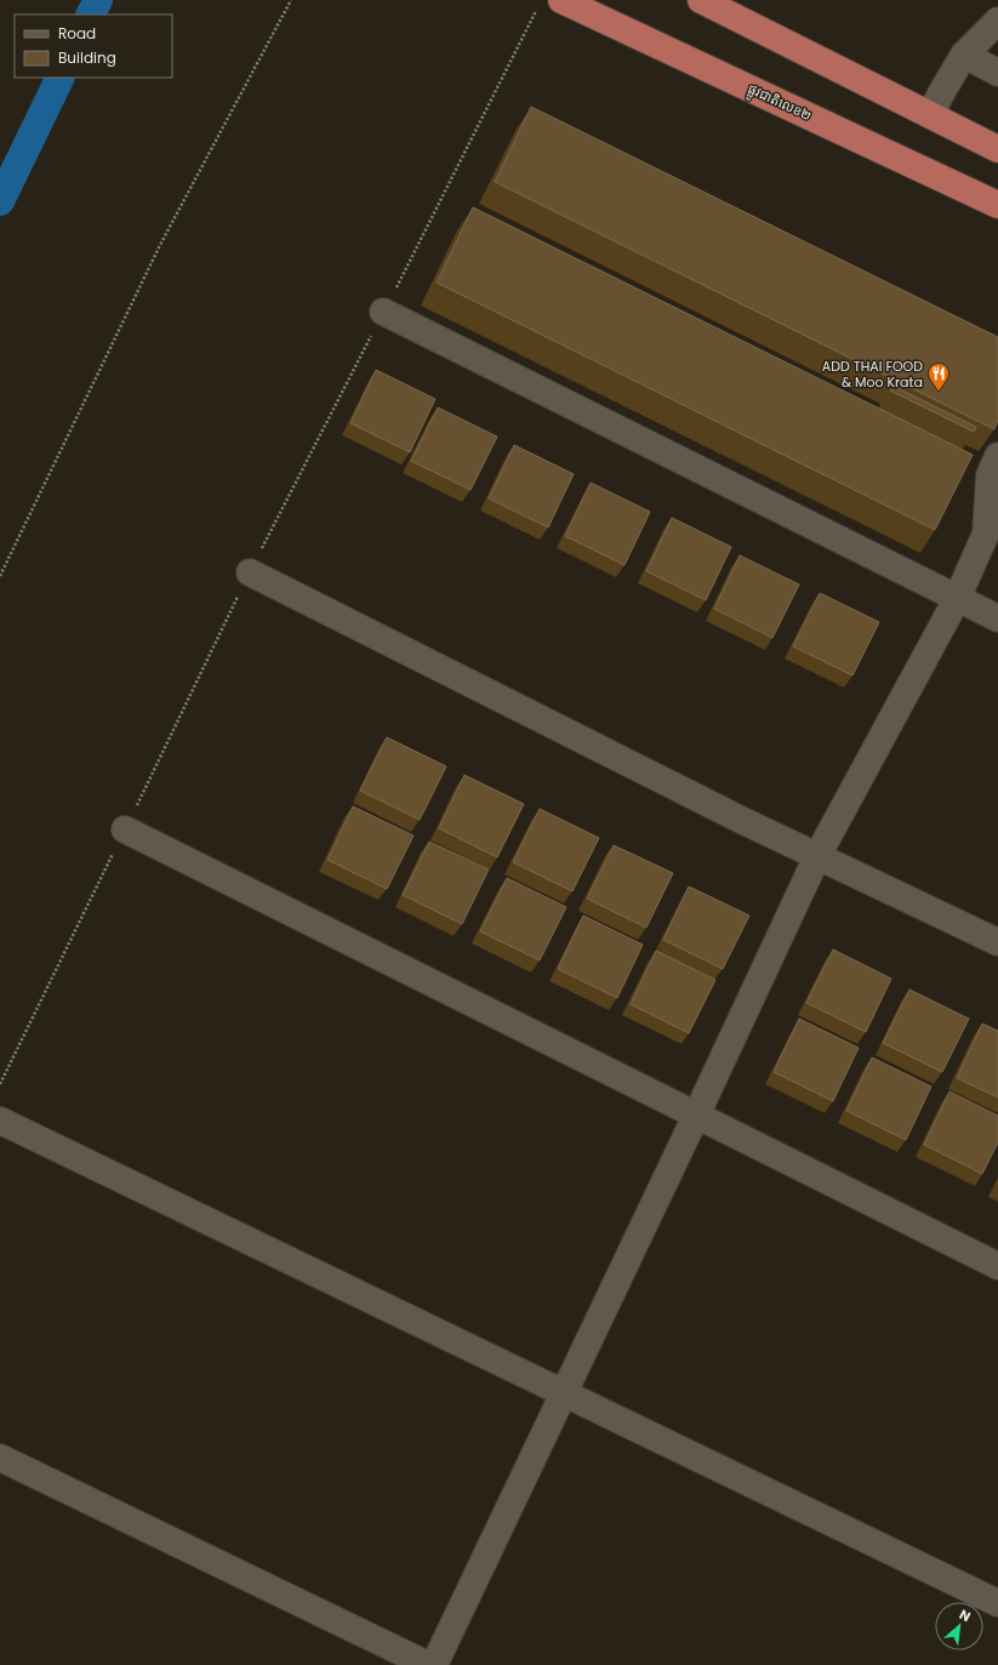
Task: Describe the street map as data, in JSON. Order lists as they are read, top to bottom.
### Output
{
  "streets": {
    "highway": ["ផ្លូវជាតិលេខ២"]
  },
  "places": {
    "restaurant": ["ADD THAI FOOD & Moo Krata"]
  },
  "legend": ["Road", "Building"],
  "north": "top right"
}
